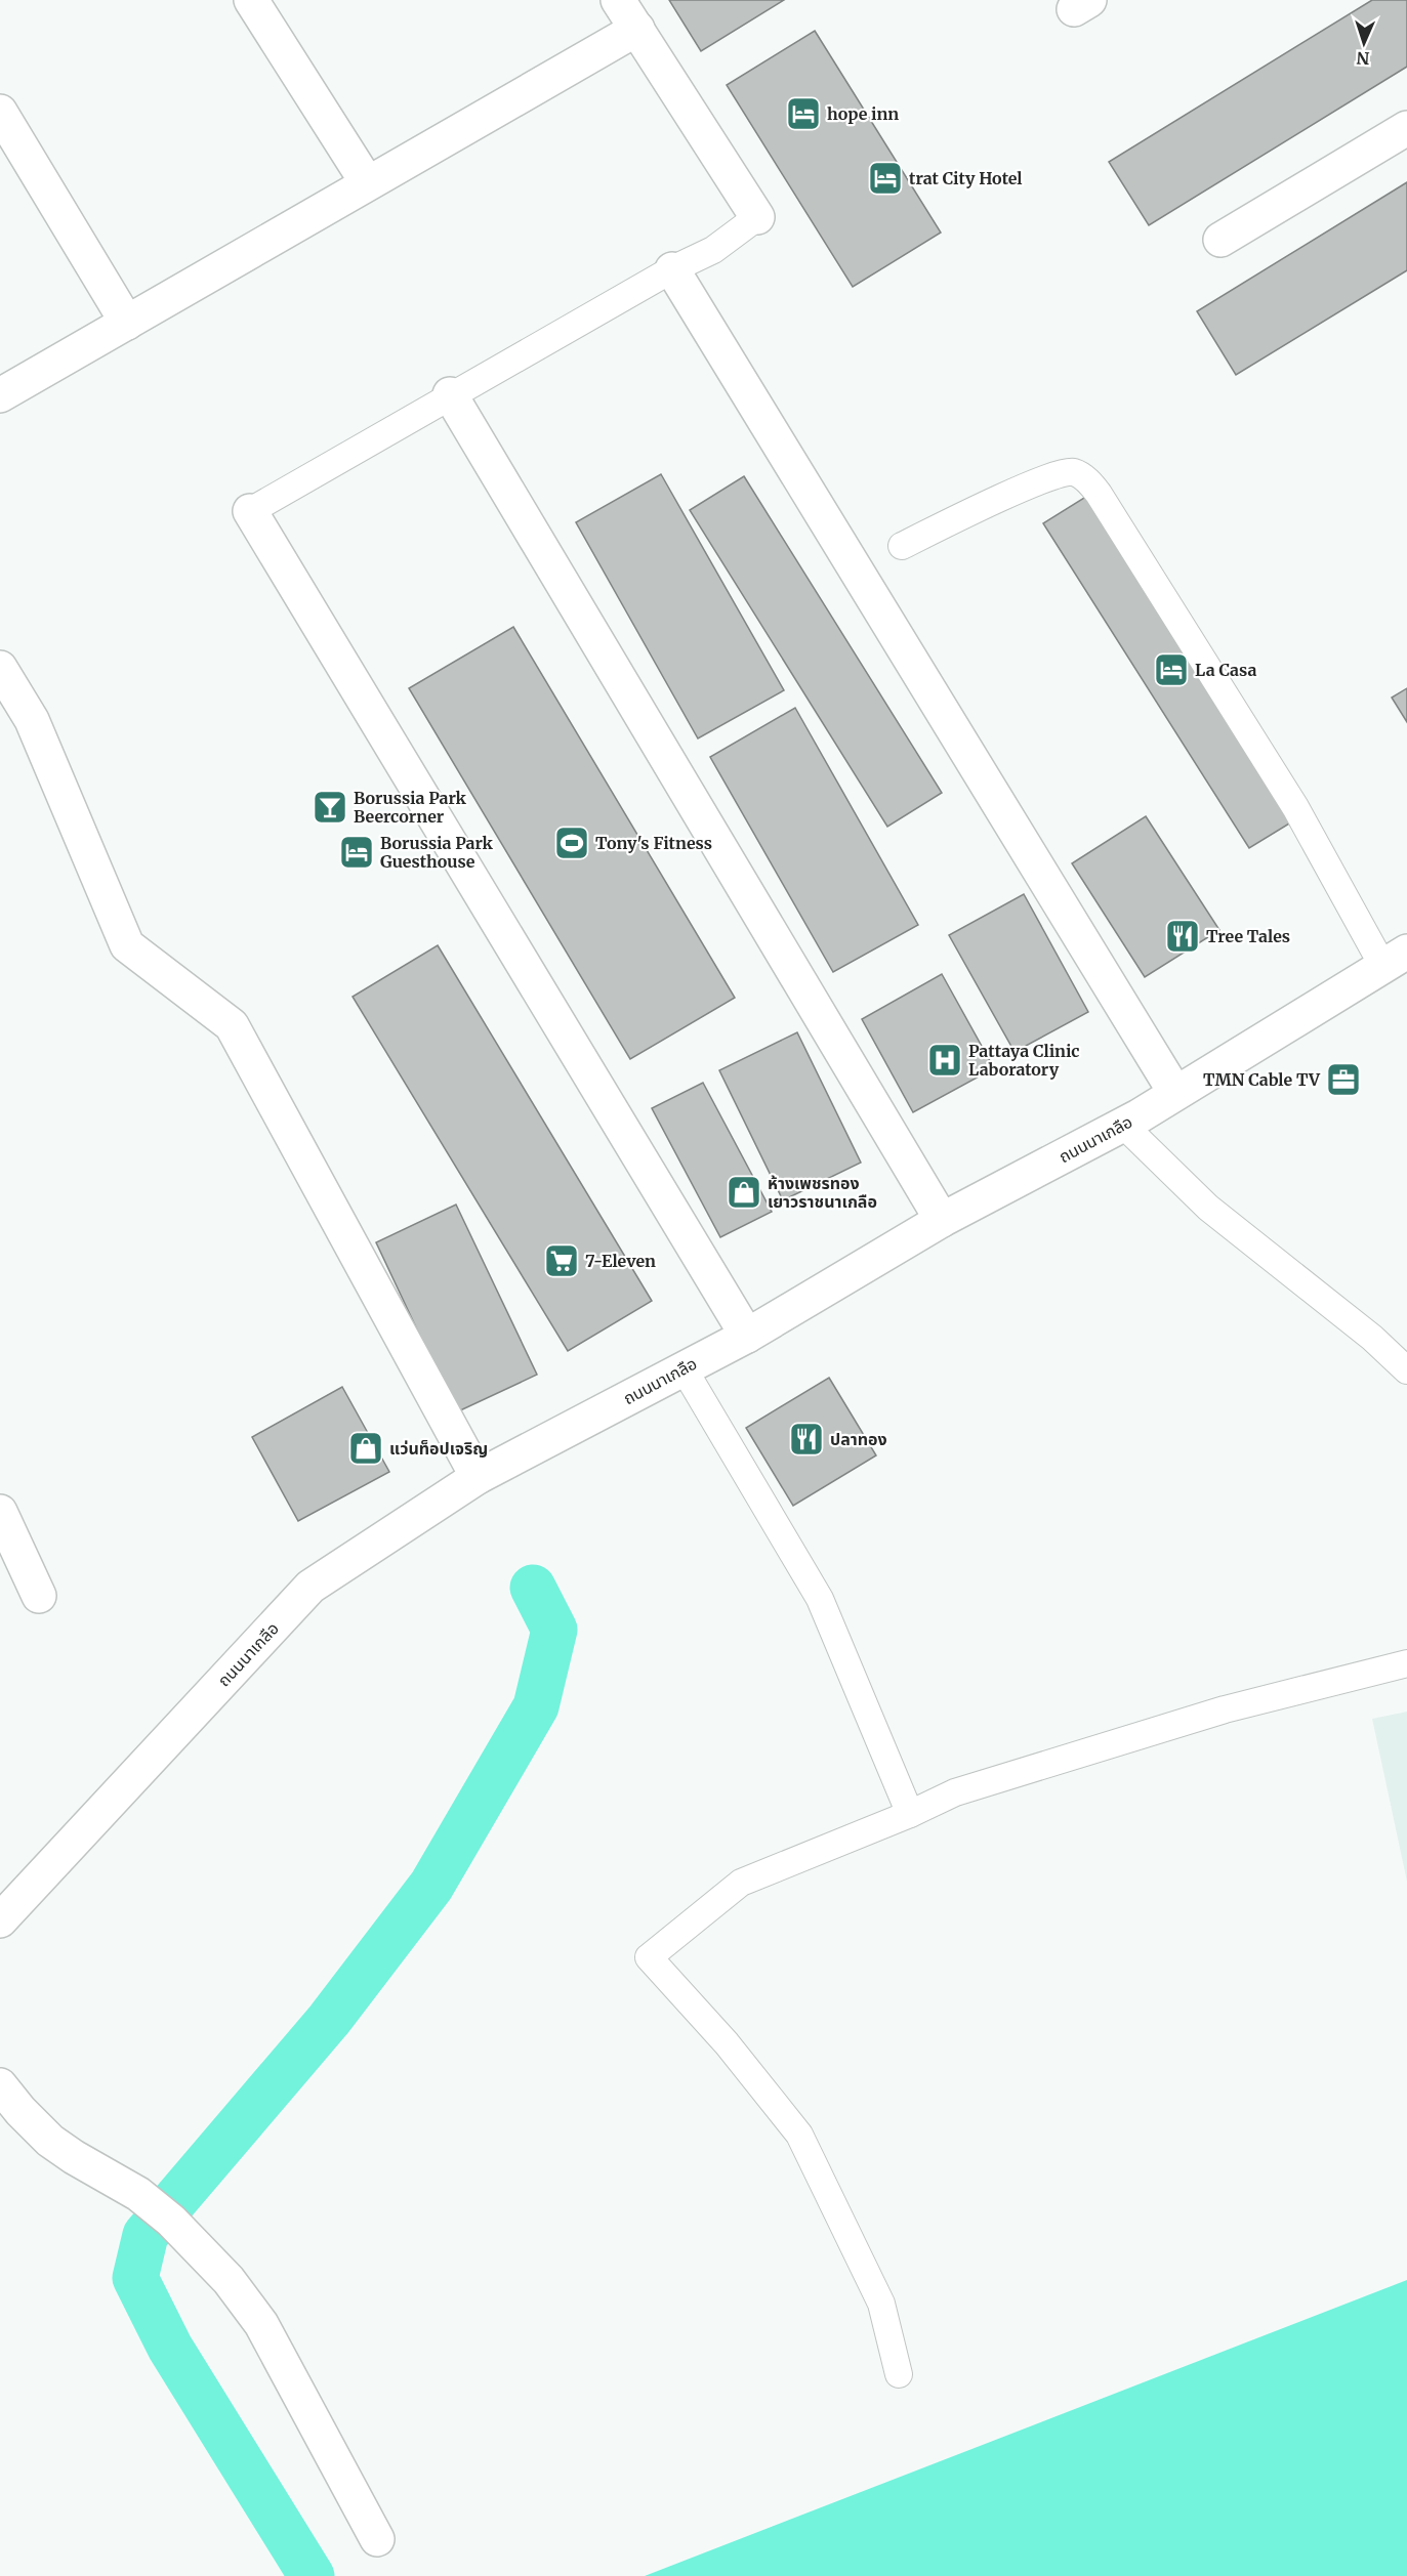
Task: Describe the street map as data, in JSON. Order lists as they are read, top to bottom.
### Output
{
  "streets": {
    "street": ["ถนนนาเกลือ"]
  },
  "places": {
    "hotel": [
      "hope inn",
      "trat City Hotel",
      "La Casa",
      "Borussia Park Guesthouse"
    ],
    "bar": ["Borussia Park Beercorner"],
    "sports": ["Tony's Fitness"],
    "restaurant": ["Tree Tales", "ปลาทอง"],
    "hospital": ["Pattaya Clinic Laboratory"],
    "office": ["TMN Cable TV"],
    "shop": ["ห้างเพชรทอง เยาวราชนาเกลือ", "แว่นท็อปเจริญ"],
    "supermarket": ["7-Eleven"]
  },
  "north": "bottom"
}
